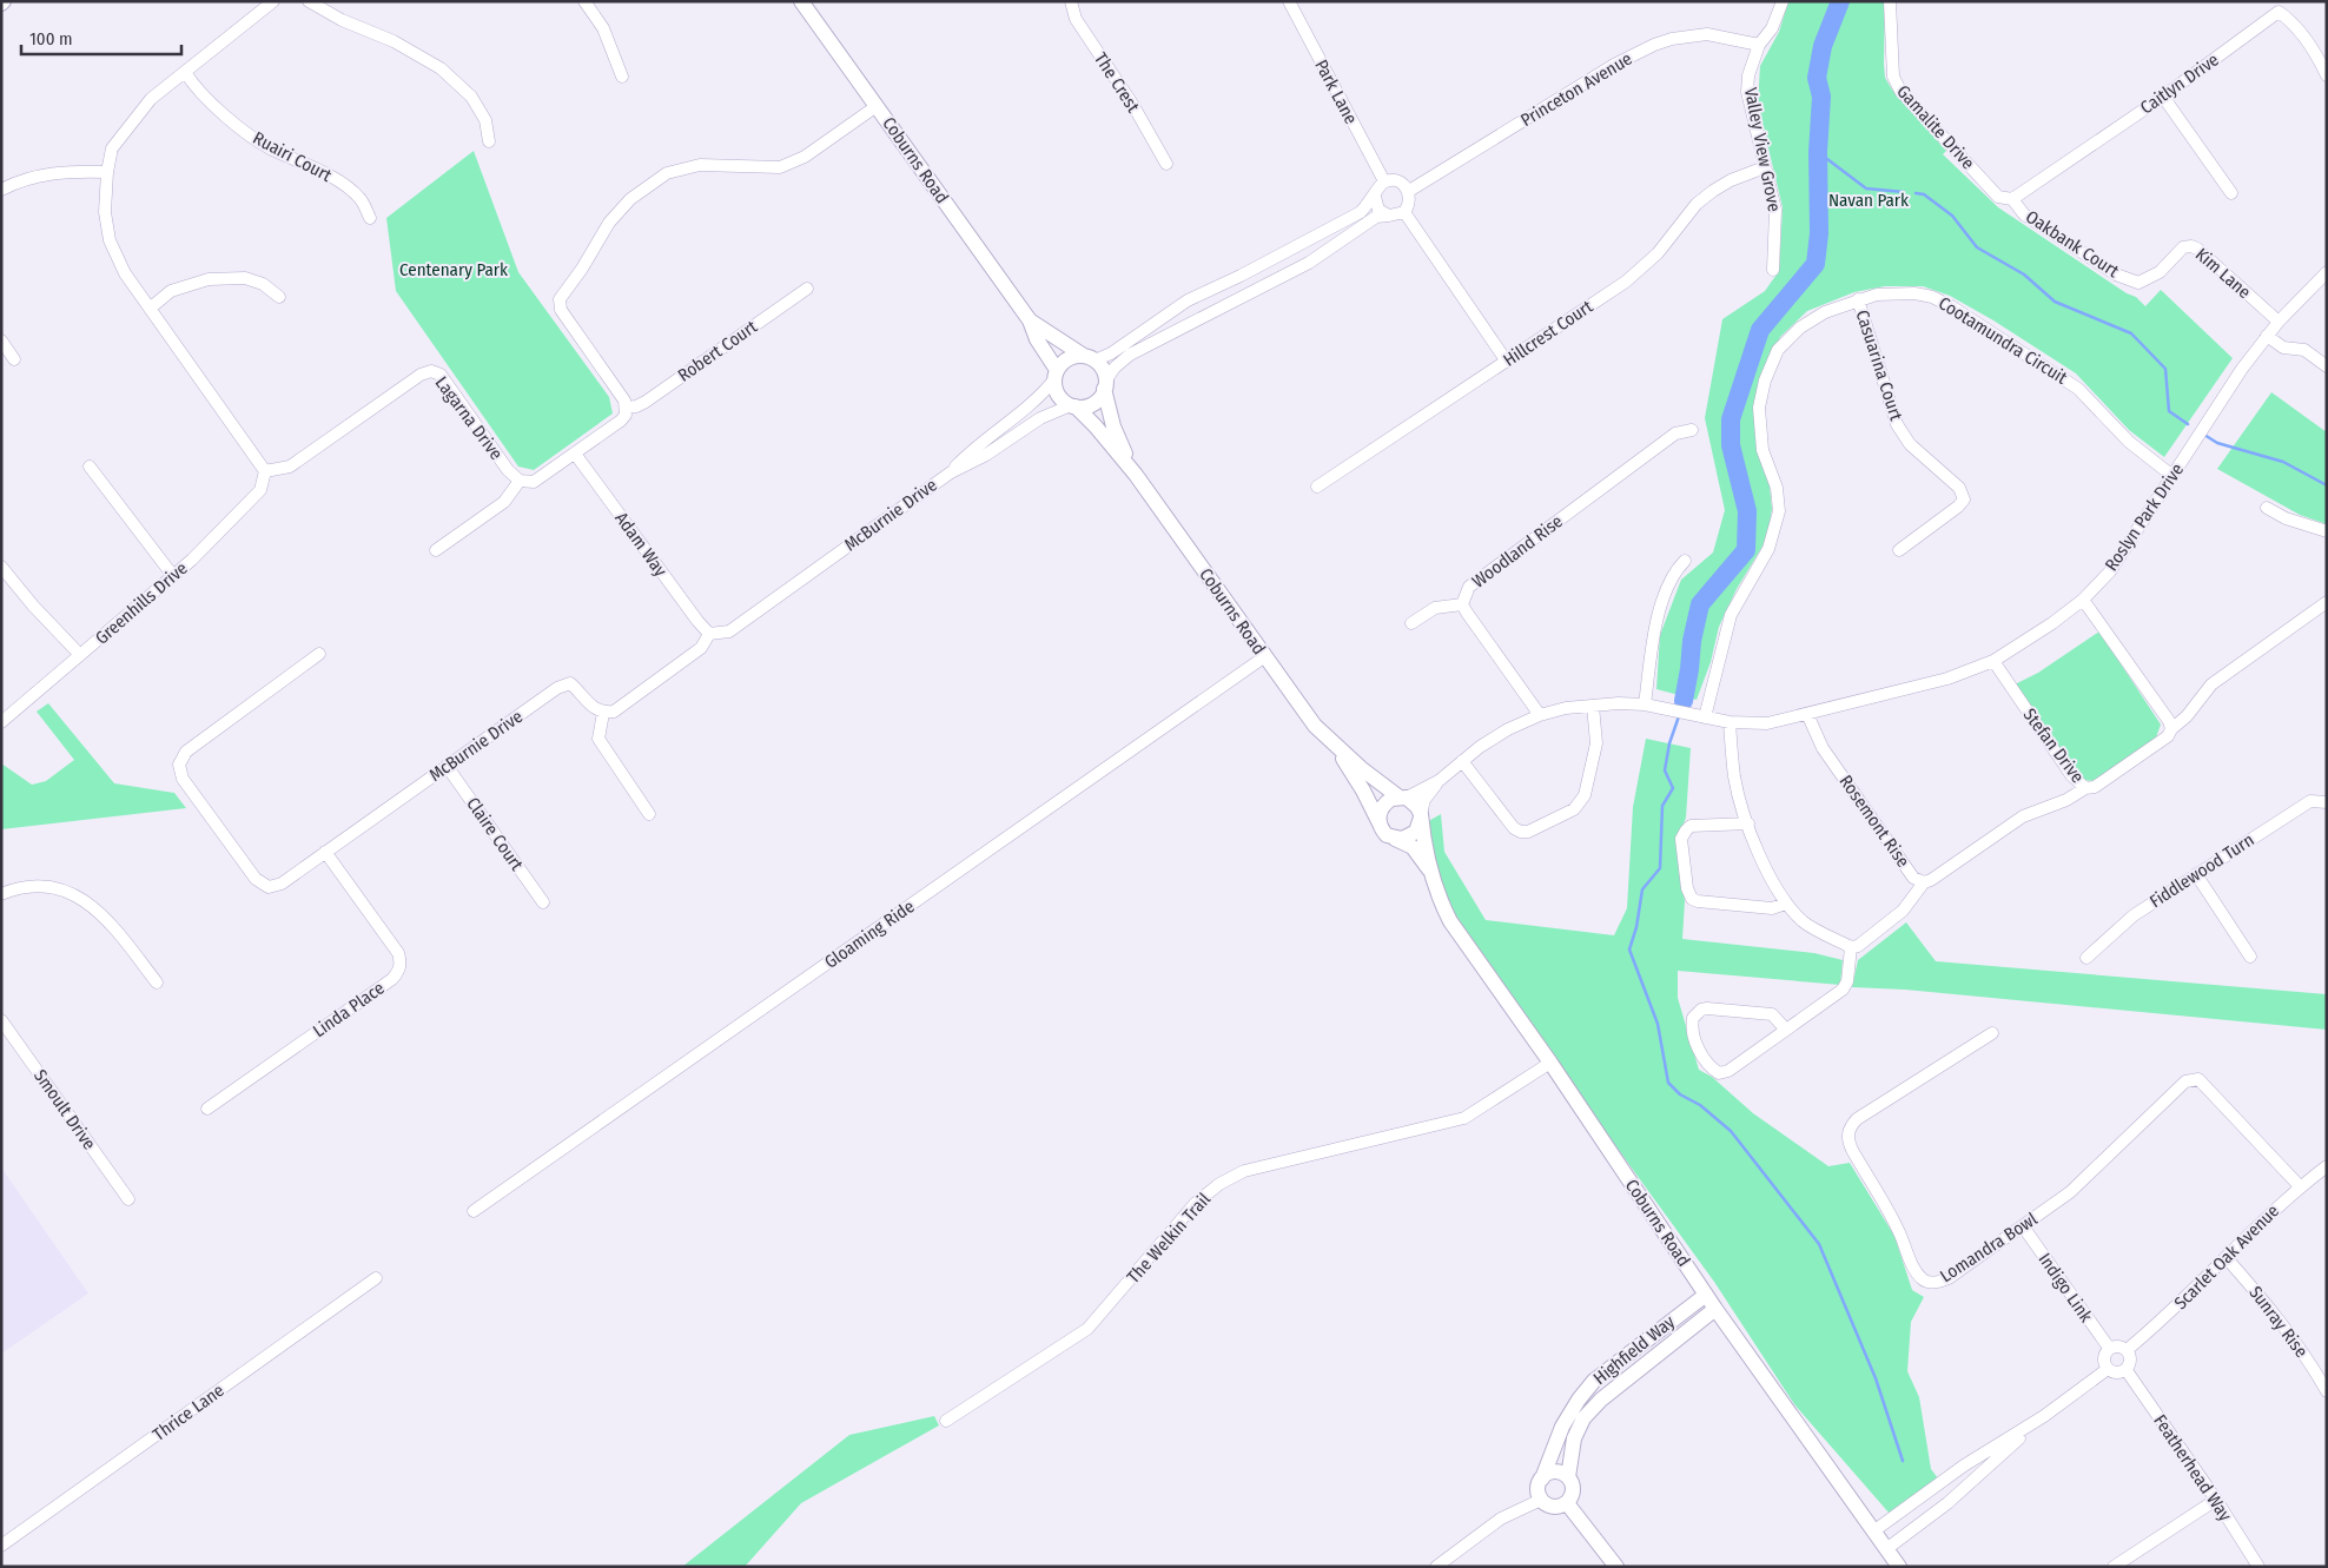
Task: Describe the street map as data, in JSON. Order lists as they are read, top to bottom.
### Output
{
  "streets": {
    "street": [
      "The Crest",
      "Caitlyn Drive",
      "Princeton Avenue",
      "Park Lane",
      "Gamalite Drive",
      "Valley View Grove",
      "Ruairi Court",
      "Coburns Road",
      "Oakbank Court",
      "Kim Lane",
      "Hillcrest Court",
      "Cootamundra Circuit",
      "Robert Court",
      "Casuarina Court",
      "Lagarna Drive",
      "McBurnie Drive",
      "Roslyn Park Drive",
      "Adam Way",
      "Woodland Rise",
      "Greenhills Drive",
      "Stefan Drive",
      "Rosemont Rise",
      "Claire Court",
      "Fiddlewood Turn",
      "Gloaming Ride",
      "Linda Place",
      "Smoult Drive",
      "The Welkin Trail",
      "Lomandra Bowl",
      "Scarlet Oak Avenue",
      "Indigo Link",
      "Sunray Rise",
      "Highfield Way",
      "Thrice Lane",
      "Featherhead Way"
    ]
  },
  "crossings": [
    ["Caitlyn Drive", "Gamalite Drive"],
    ["Caitlyn Drive", "Oakbank Court"],
    ["Princeton Avenue", "Park Lane"],
    ["Princeton Avenue", "Valley View Grove"],
    ["Gamalite Drive", "Oakbank Court"],
    ["Valley View Grove", "Hillcrest Court"],
    ["Coburns Road", "McBurnie Drive"],
    ["Coburns Road", "Roslyn Park Drive"],
    ["Coburns Road", "Gloaming Ride"],
    ["Coburns Road", "The Welkin Trail"],
    ["Coburns Road", "Highfield Way"],
    ["Oakbank Court", "Kim Lane"],
    ["Kim Lane", "Roslyn Park Drive"],
    ["Cootamundra Circuit", "Casuarina Court"],
    ["Cootamundra Circuit", "Roslyn Park Drive"],
    ["Lagarna Drive", "Greenhills Drive"],
    ["McBurnie Drive", "Adam Way"],
    ["McBurnie Drive", "Claire Court"],
    ["McBurnie Drive", "Linda Place"],
    ["Roslyn Park Drive", "Woodland Rise"],
    ["Roslyn Park Drive", "Stefan Drive"],
    ["Roslyn Park Drive", "Rosemont Rise"],
    ["Stefan Drive", "Rosemont Rise"],
    ["Lomandra Bowl", "Scarlet Oak Avenue"],
    ["Lomandra Bowl", "Indigo Link"],
    ["Scarlet Oak Avenue", "Indigo Link"],
    ["Scarlet Oak Avenue", "Sunray Rise"],
    ["Scarlet Oak Avenue", "Featherhead Way"],
    ["Indigo Link", "Featherhead Way"]
  ],
  "parks": ["Navan Park", "Centenary Park"],
  "scale_bar": "100 m"
}
